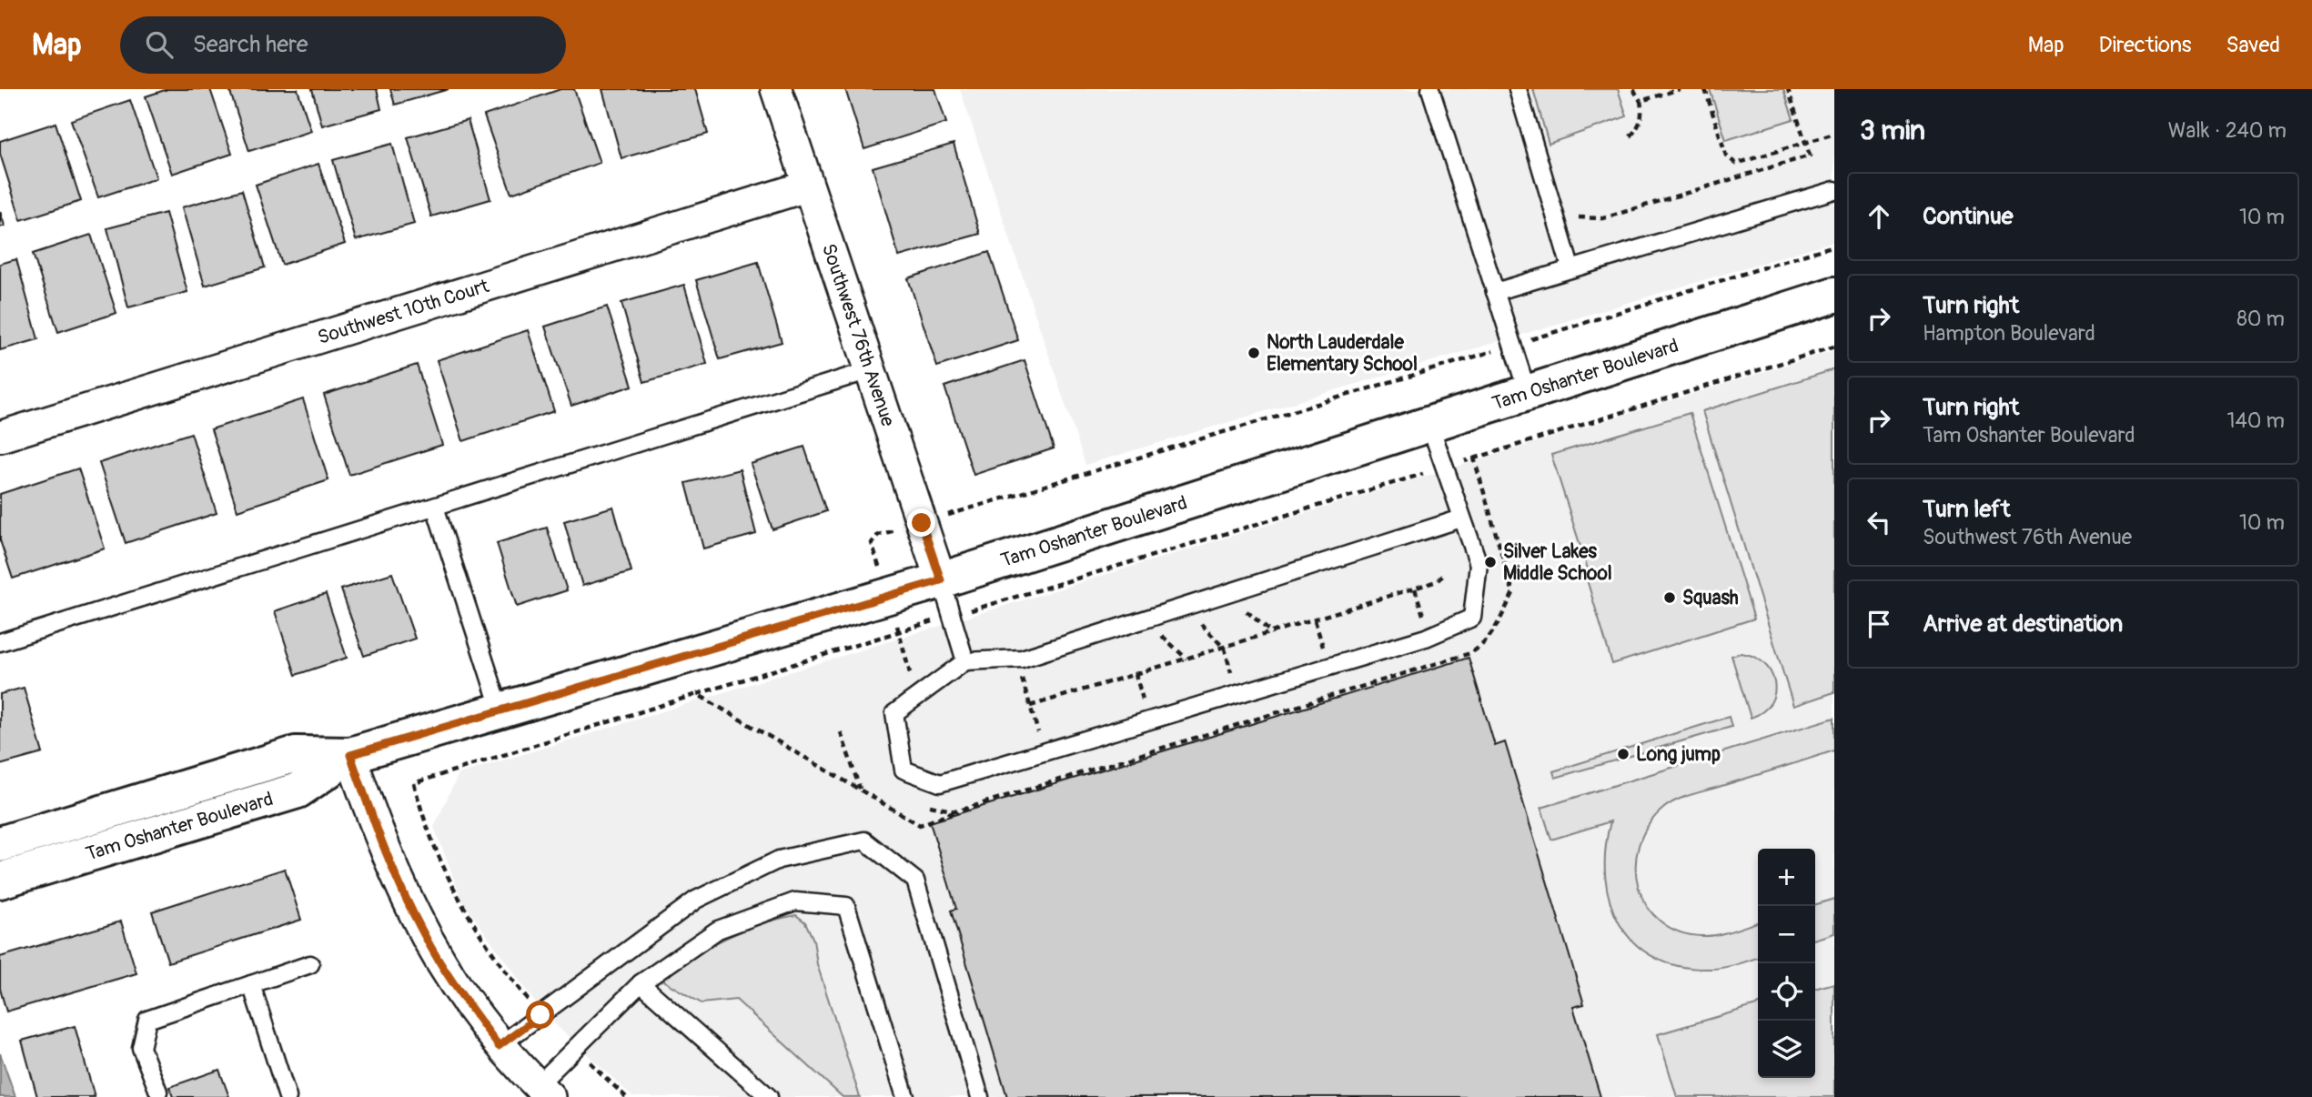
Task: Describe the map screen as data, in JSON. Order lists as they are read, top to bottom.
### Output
{
  "streets": {
    "street": ["Southwest 10th Court", "Southwest 76th Avenue", "Tam Oshanter Boulevard"]
  },
  "crossings": [
    ["Southwest 10th Court", "Southwest 76th Avenue"],
    ["Southwest 76th Avenue", "Tam Oshanter Boulevard"]
  ],
  "places": [
    "North Lauderdale Elementary School",
    "Silver Lakes Middle School",
    "Squash",
    "Long jump"
  ],
  "page": {
    "header": "Map",
    "search": "Search here",
    "nav": ["Map", "Directions", "Saved"],
    "heading": ["3 min", "Walk · 240 m"],
    "list": [
      ["Continue", "10 m"],
      ["Turn right", "Hampton Boulevard", "80 m"],
      ["Turn right", "Tam Oshanter Boulevard", "140 m"],
      ["Turn left", "Southwest 76th Avenue", "10 m"],
      "Arrive at destination"
    ],
    "map_buttons": ["+", "−"]
  }
}
